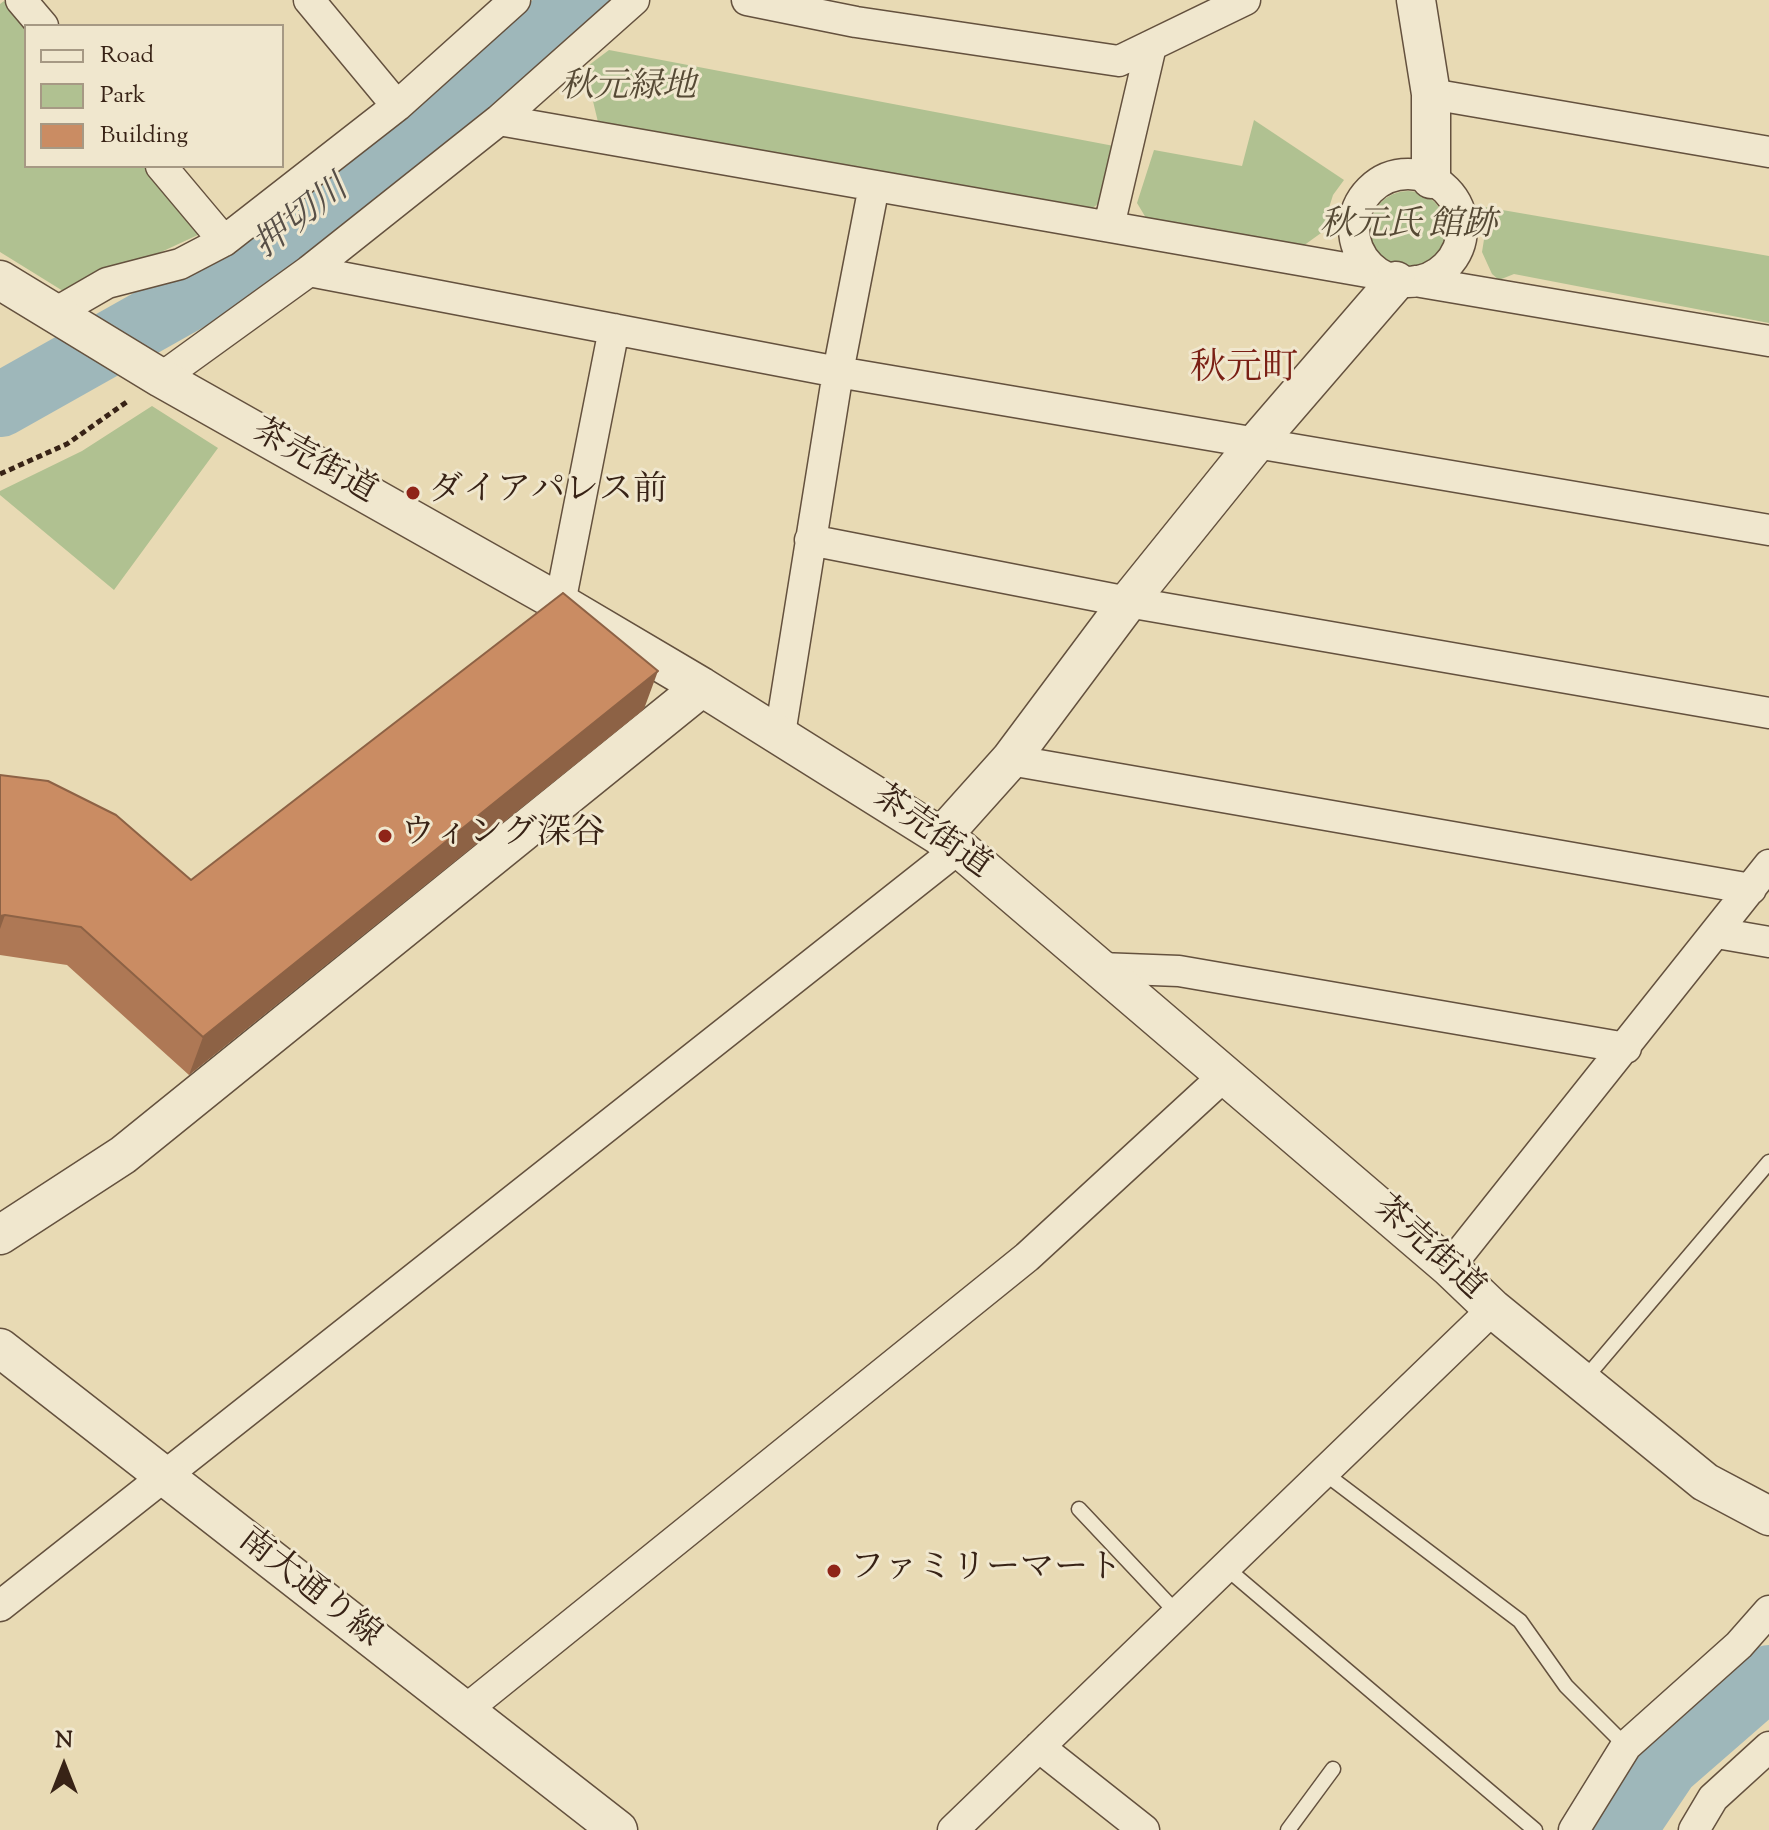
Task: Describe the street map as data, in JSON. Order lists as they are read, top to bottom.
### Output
{
  "streets": {
    "street": ["茶売街道", "南大通り線"]
  },
  "districts": ["秋元町"],
  "water": ["押切川"],
  "parks": ["秋元緑地", "秋元氏 館跡"],
  "places": ["ダイアパレス前", "ウィング深谷", "ファミリーマート"],
  "legend": ["Road", "Park", "Building"],
  "north": "top"
}
